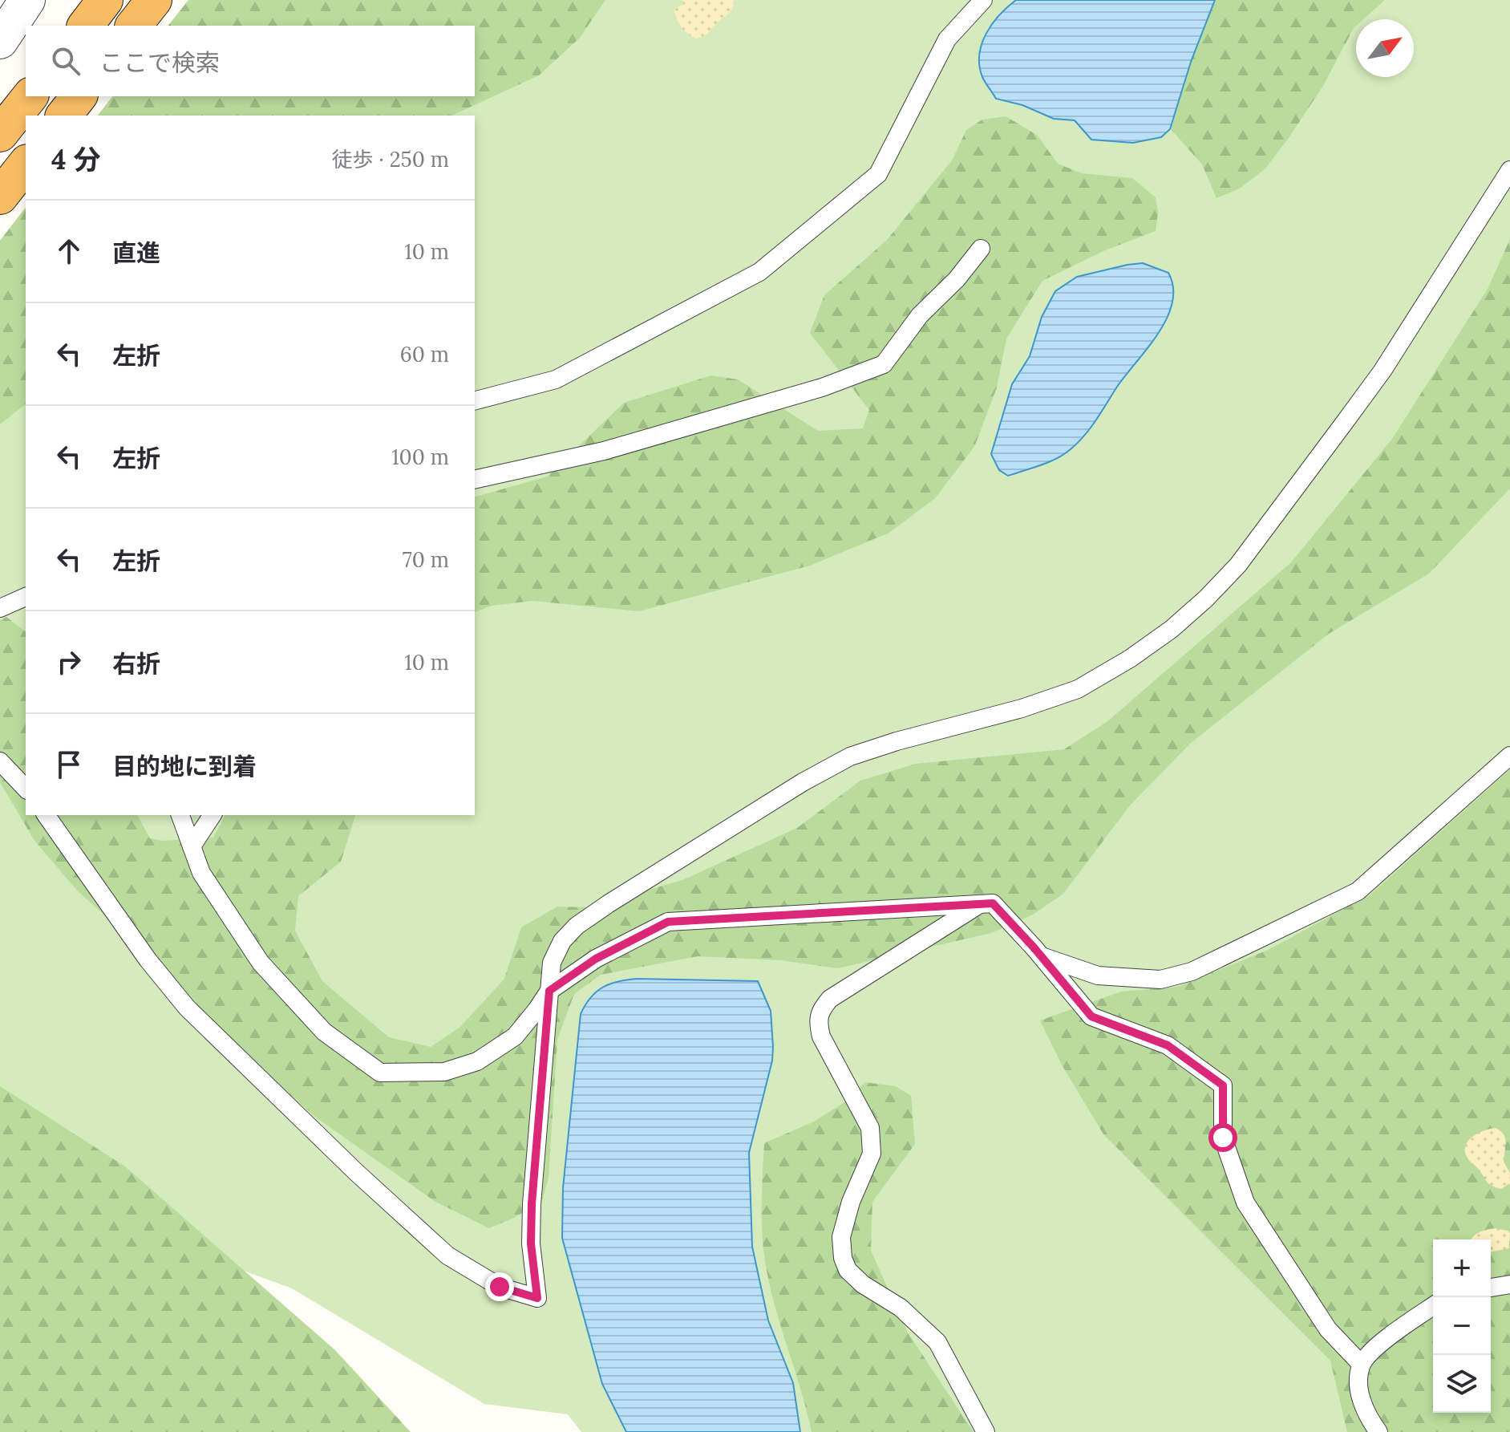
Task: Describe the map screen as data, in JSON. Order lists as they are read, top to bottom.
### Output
{
  "north": "top right",
  "page": {
    "search": "ここで検索",
    "heading": ["4 分", "徒歩 · 250 m"],
    "list": [
      ["直進", "10 m"],
      ["左折", "60 m"],
      ["左折", "100 m"],
      ["左折", "70 m"],
      ["右折", "10 m"],
      "目的地に到着"
    ],
    "map_buttons": ["+", "−"]
  }
}
